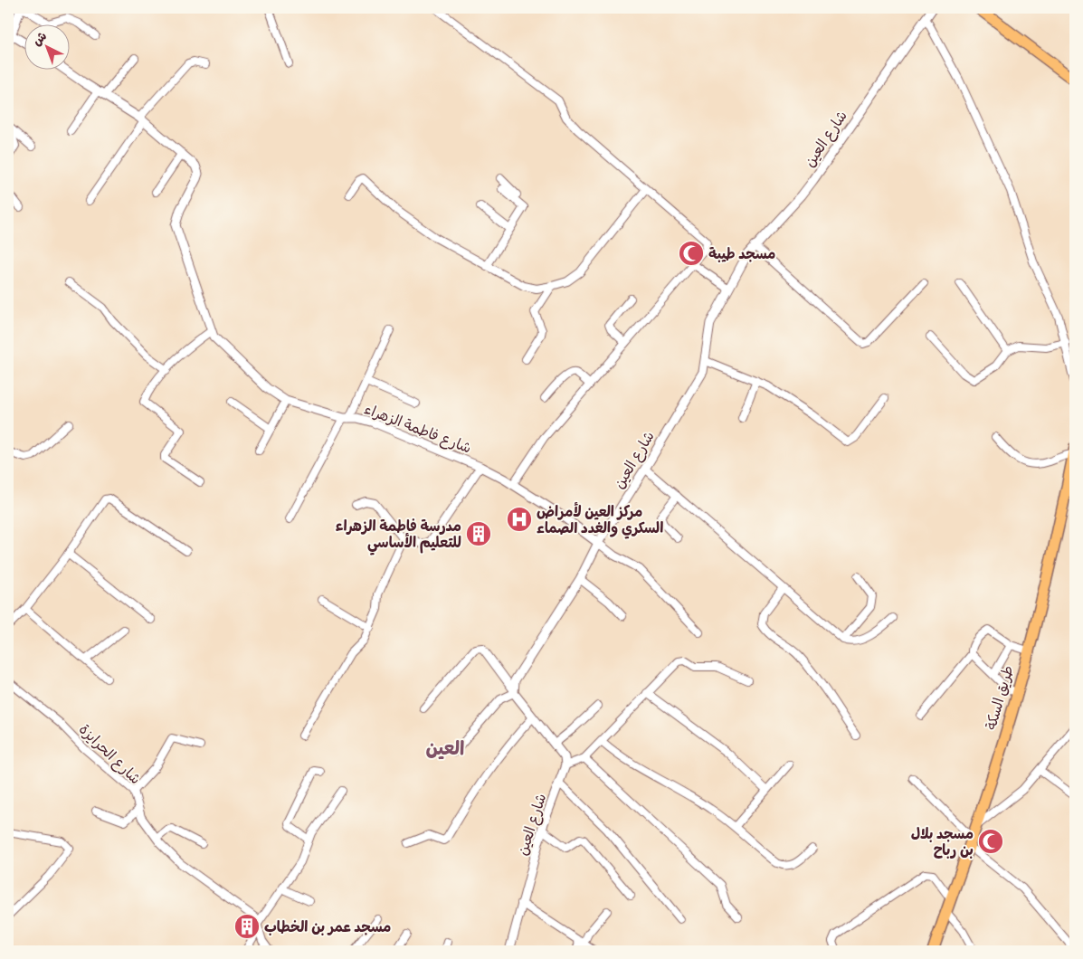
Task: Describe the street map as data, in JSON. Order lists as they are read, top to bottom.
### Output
{
  "streets": {
    "main road": ["طريق السكة"],
    "street": ["شارع العين", "شارع فاطمة الزهراء", "شارع الحرايزة"]
  },
  "crossings": [
    ["شارع العين", "شارع فاطمة الزهراء"]
  ],
  "districts": ["العين"],
  "places": {
    "mosque": ["مسجد طيبة", "مسجد بلال بن رباح"],
    "hospital": ["مركز العين لأمراض السكري والغدد الصماء"],
    "building": ["مدرسة فاطمة الزهراء للتعليم الأساسي", "مسجد عمر بن الخطاب"]
  },
  "north": "top left"
}
